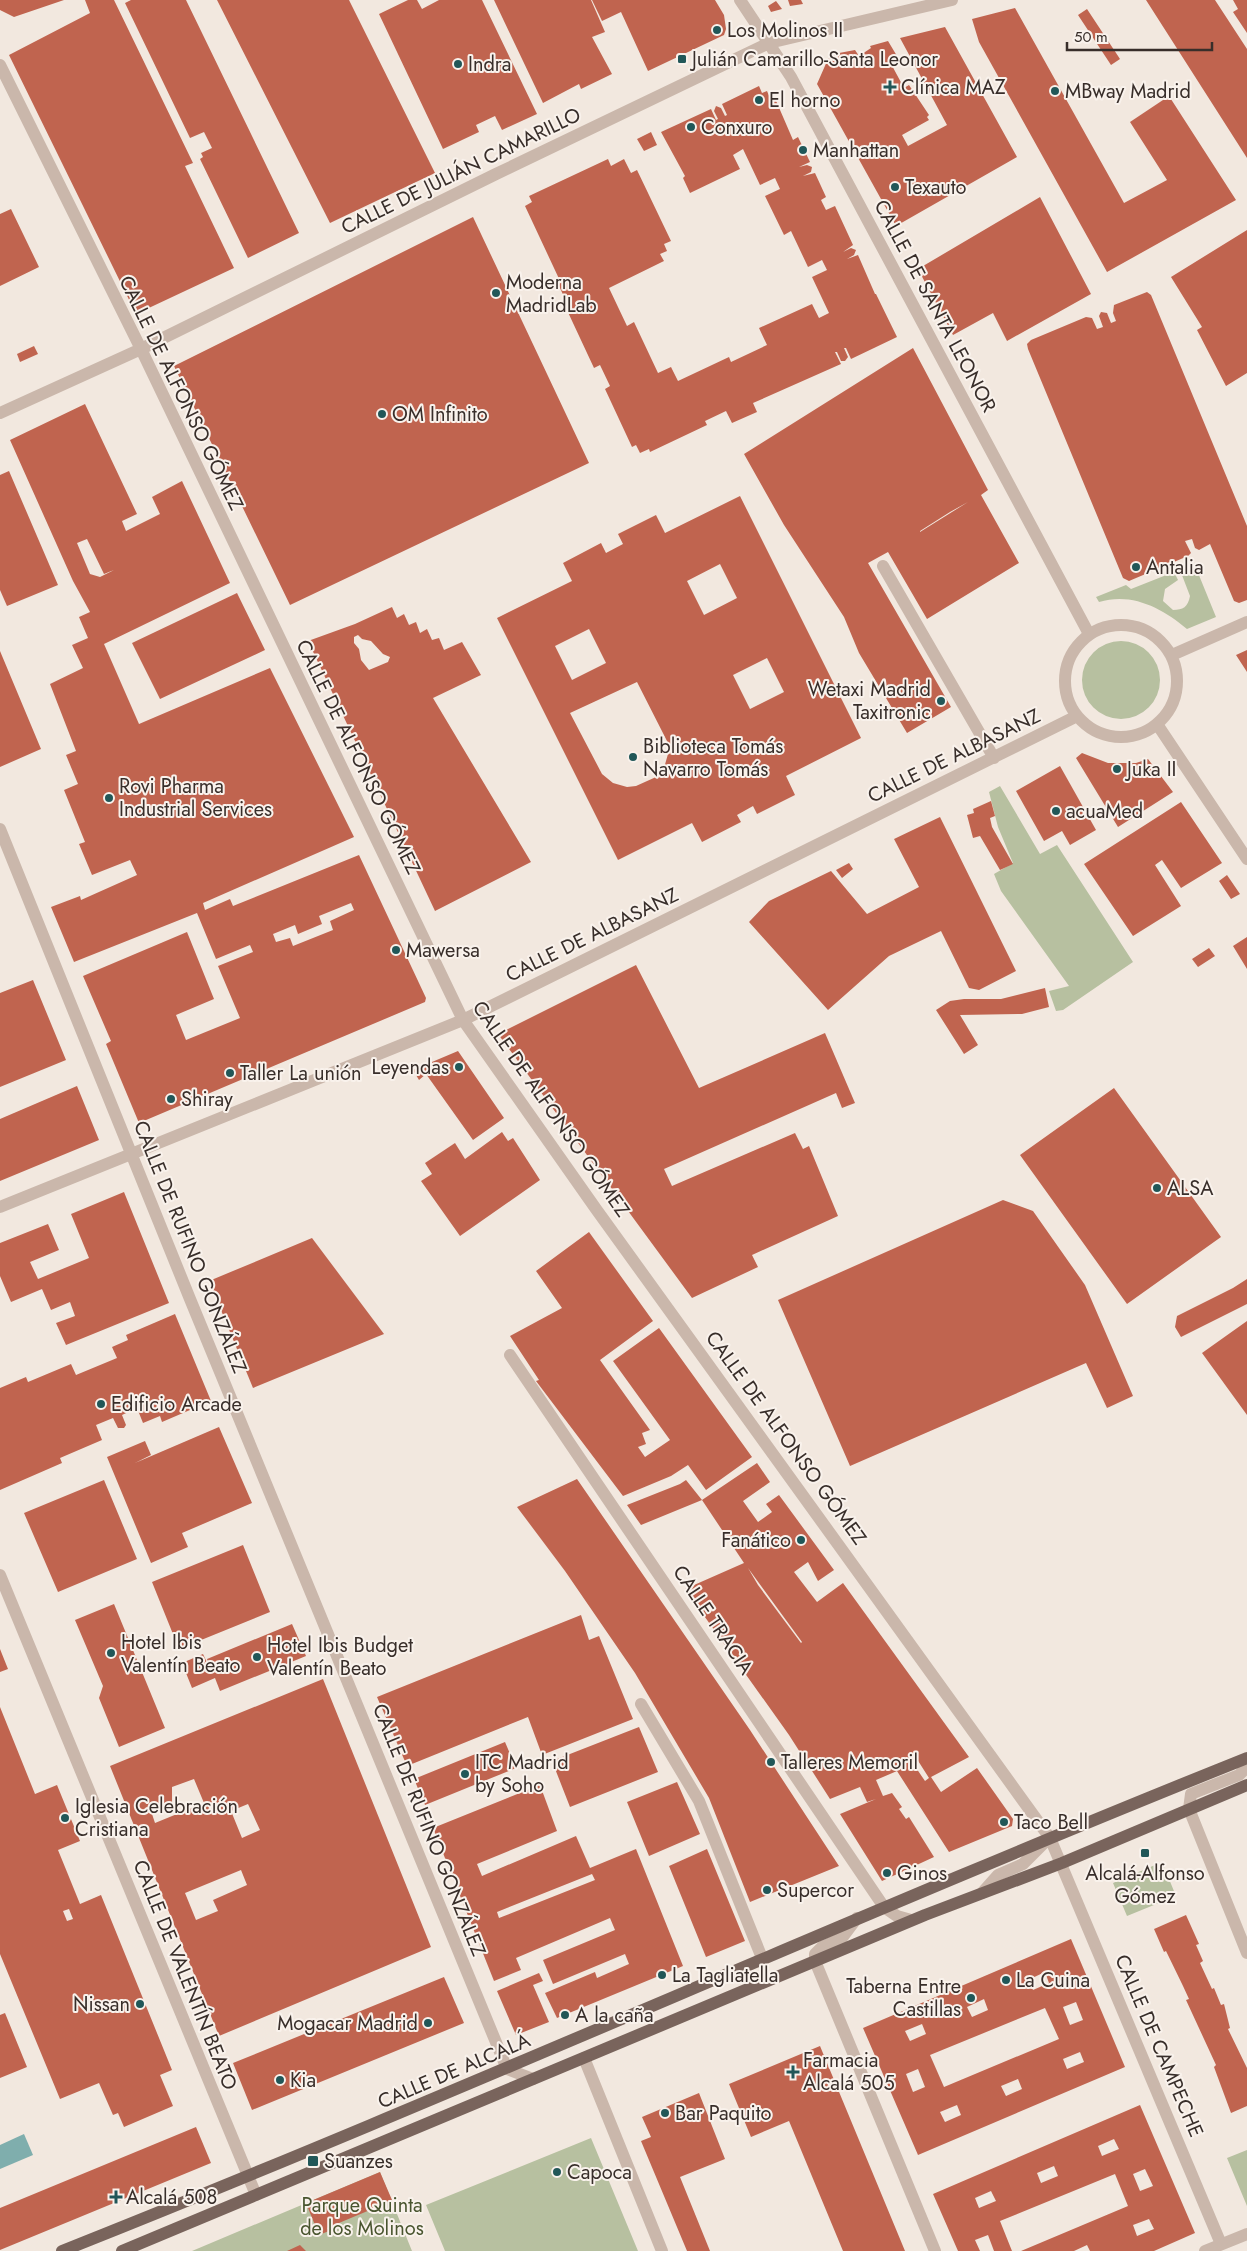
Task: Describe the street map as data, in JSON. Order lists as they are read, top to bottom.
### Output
{
  "streets": {
    "main road": ["CALLE DE ALCALÁ"],
    "street": [
      "CALLE DE JULIÁN CAMARILLO",
      "CALLE DE SANTA LEONOR",
      "CALLE DE ALFONSO GÓMEZ",
      "CALLE DE ALBASANZ",
      "CALLE DE RUFINO GONZÁLEZ",
      "CALLE TRACIA",
      "CALLE DE VALENTÍN BEATO",
      "CALLE DE CAMPECHE"
    ]
  },
  "crossings": [
    ["CALLE DE JULIÁN CAMARILLO", "CALLE DE SANTA LEONOR"],
    ["CALLE DE JULIÁN CAMARILLO", "CALLE DE ALFONSO GÓMEZ"],
    ["CALLE DE SANTA LEONOR", "CALLE DE ALBASANZ"],
    ["CALLE DE ALFONSO GÓMEZ", "CALLE DE ALBASANZ"],
    ["CALLE DE ALFONSO GÓMEZ", "CALLE DE ALCALÁ"],
    ["CALLE DE ALBASANZ", "CALLE DE RUFINO GONZÁLEZ"],
    ["CALLE DE RUFINO GONZÁLEZ", "CALLE DE ALCALÁ"],
    ["CALLE TRACIA", "CALLE DE ALCALÁ"],
    ["CALLE DE VALENTÍN BEATO", "CALLE DE ALCALÁ"],
    ["CALLE DE CAMPECHE", "CALLE DE ALCALÁ"]
  ],
  "parks": ["Parque Quinta de los Molinos"],
  "places": {
    "other": [
      "Los Molinos II",
      "Indra",
      "MBway Madrid",
      "El horno",
      "Conxuro",
      "Manhattan",
      "Texauto",
      "Moderna MadridLab",
      "OM Infinito",
      "Antalia",
      "Wetaxi Madrid Taxitronic",
      "Biblioteca Tomás Navarro Tomás",
      "Juka II",
      "Rovi Pharma Industrial Services",
      "acuaMed",
      "Mawersa",
      "Leyendas",
      "Taller La unión",
      "Shiray",
      "ALSA",
      "Edificio Arcade",
      "Fanático",
      "Hotel Ibis Valentín Beato",
      "Hotel Ibis Budget Valentín Beato",
      "Talleres Memoril",
      "ITC Madrid by Soho",
      "Iglesia Celebración Cristiana",
      "Taco Bell",
      "Ginos",
      "Supercor",
      "La Tagliatella",
      "La Cuina",
      "Taberna Entre Castillas",
      "Nissan",
      "A la caña",
      "Mogacar Madrid",
      "Kia",
      "Bar Paquito",
      "Capoca"
    ],
    "transit": ["Julián Camarillo-Santa Leonor", "Alcalá-Alfonso Gómez", "Suanzes"],
    "health": ["Clínica MAZ", "Farmacia Alcalá 505", "Alcalá 508"]
  },
  "scale_bar": "50 m"
}
